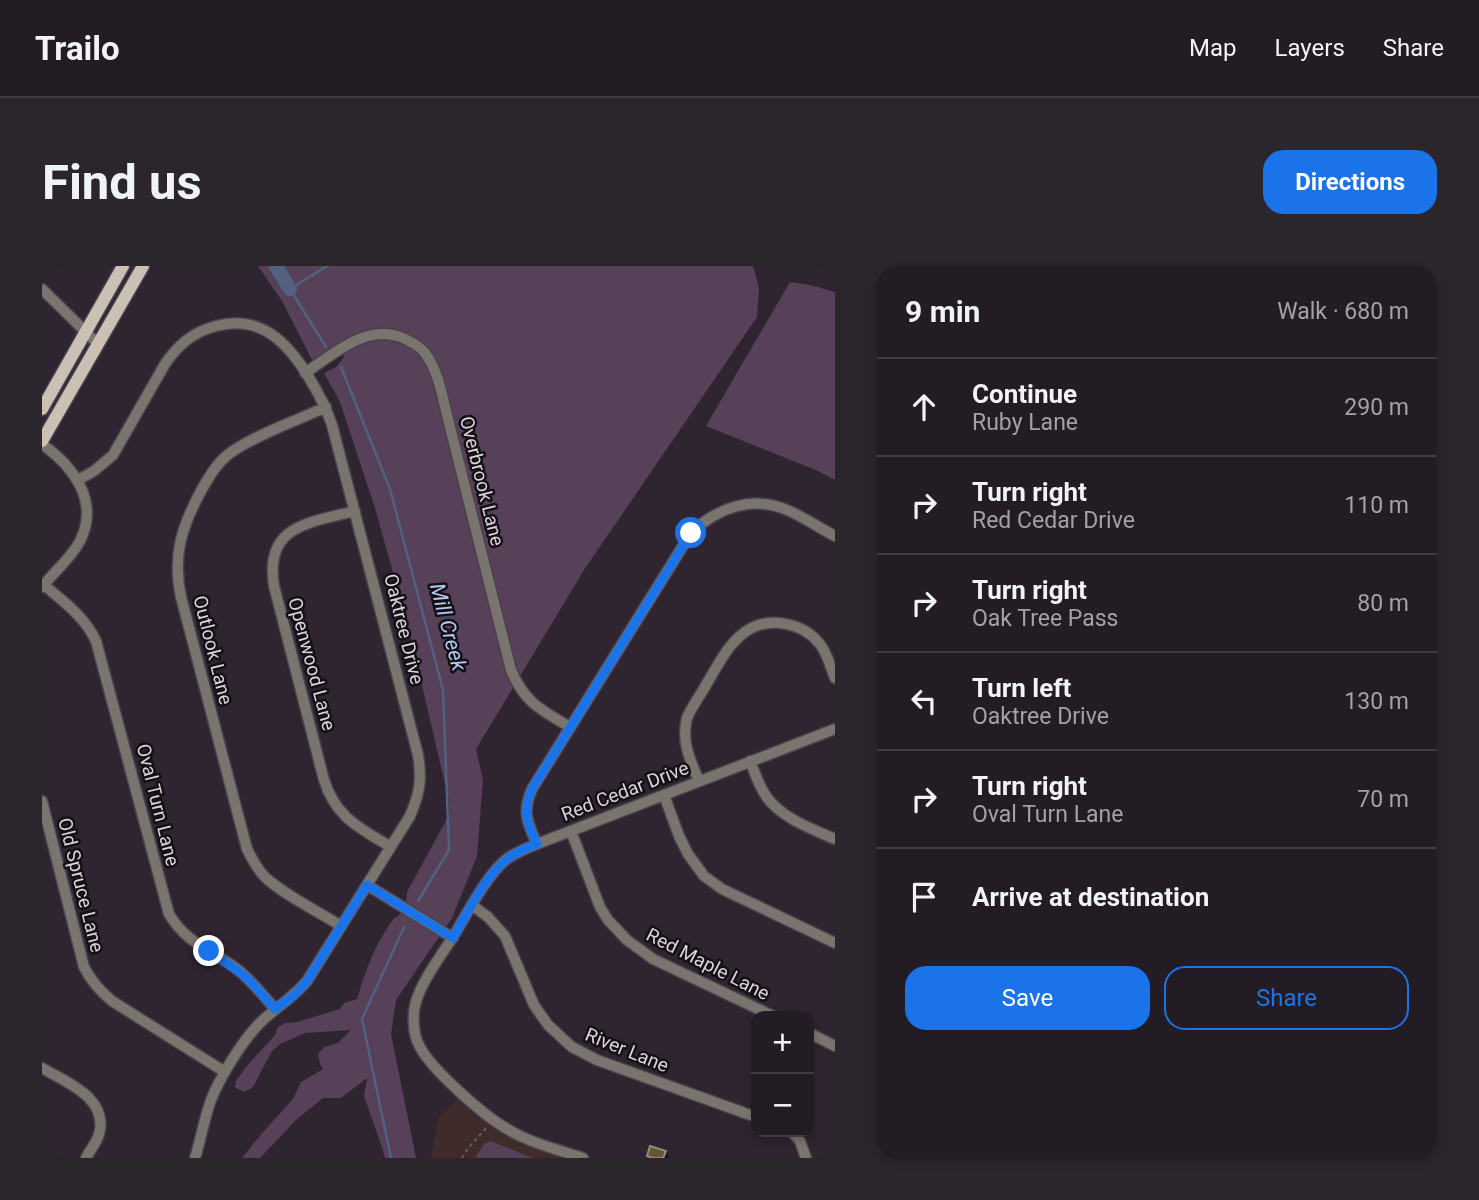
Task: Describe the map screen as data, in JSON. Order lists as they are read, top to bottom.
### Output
{
  "streets": {
    "street": [
      "Overbrook Lane",
      "Oaktree Drive",
      "Outlook Lane",
      "Openwood Lane",
      "Red Cedar Drive",
      "Oval Turn Lane",
      "Old Spruce Lane",
      "Red Maple Lane",
      "River Lane"
    ]
  },
  "crossings": [
    ["Overbrook Lane", "Oaktree Drive"],
    ["Oaktree Drive", "Outlook Lane"],
    ["Oaktree Drive", "Openwood Lane"],
    ["Oaktree Drive", "Oval Turn Lane"],
    ["Oaktree Drive", "Old Spruce Lane"],
    ["Red Cedar Drive", "Red Maple Lane"],
    ["Red Cedar Drive", "River Lane"]
  ],
  "water": ["Mill Creek"],
  "page": {
    "header": "Trailo",
    "nav": ["Map", "Layers", "Share"],
    "buttons": [
      "Directions",
      ["Save", "Share"]
    ],
    "title": "Find us",
    "heading": ["9 min", "Walk · 680 m"],
    "list": [
      ["Continue", "Ruby Lane", "290 m"],
      ["Turn right", "Red Cedar Drive", "110 m"],
      ["Turn right", "Oak Tree Pass", "80 m"],
      ["Turn left", "Oaktree Drive", "130 m"],
      ["Turn right", "Oval Turn Lane", "70 m"],
      "Arrive at destination"
    ],
    "map_buttons": ["+", "−"]
  }
}
